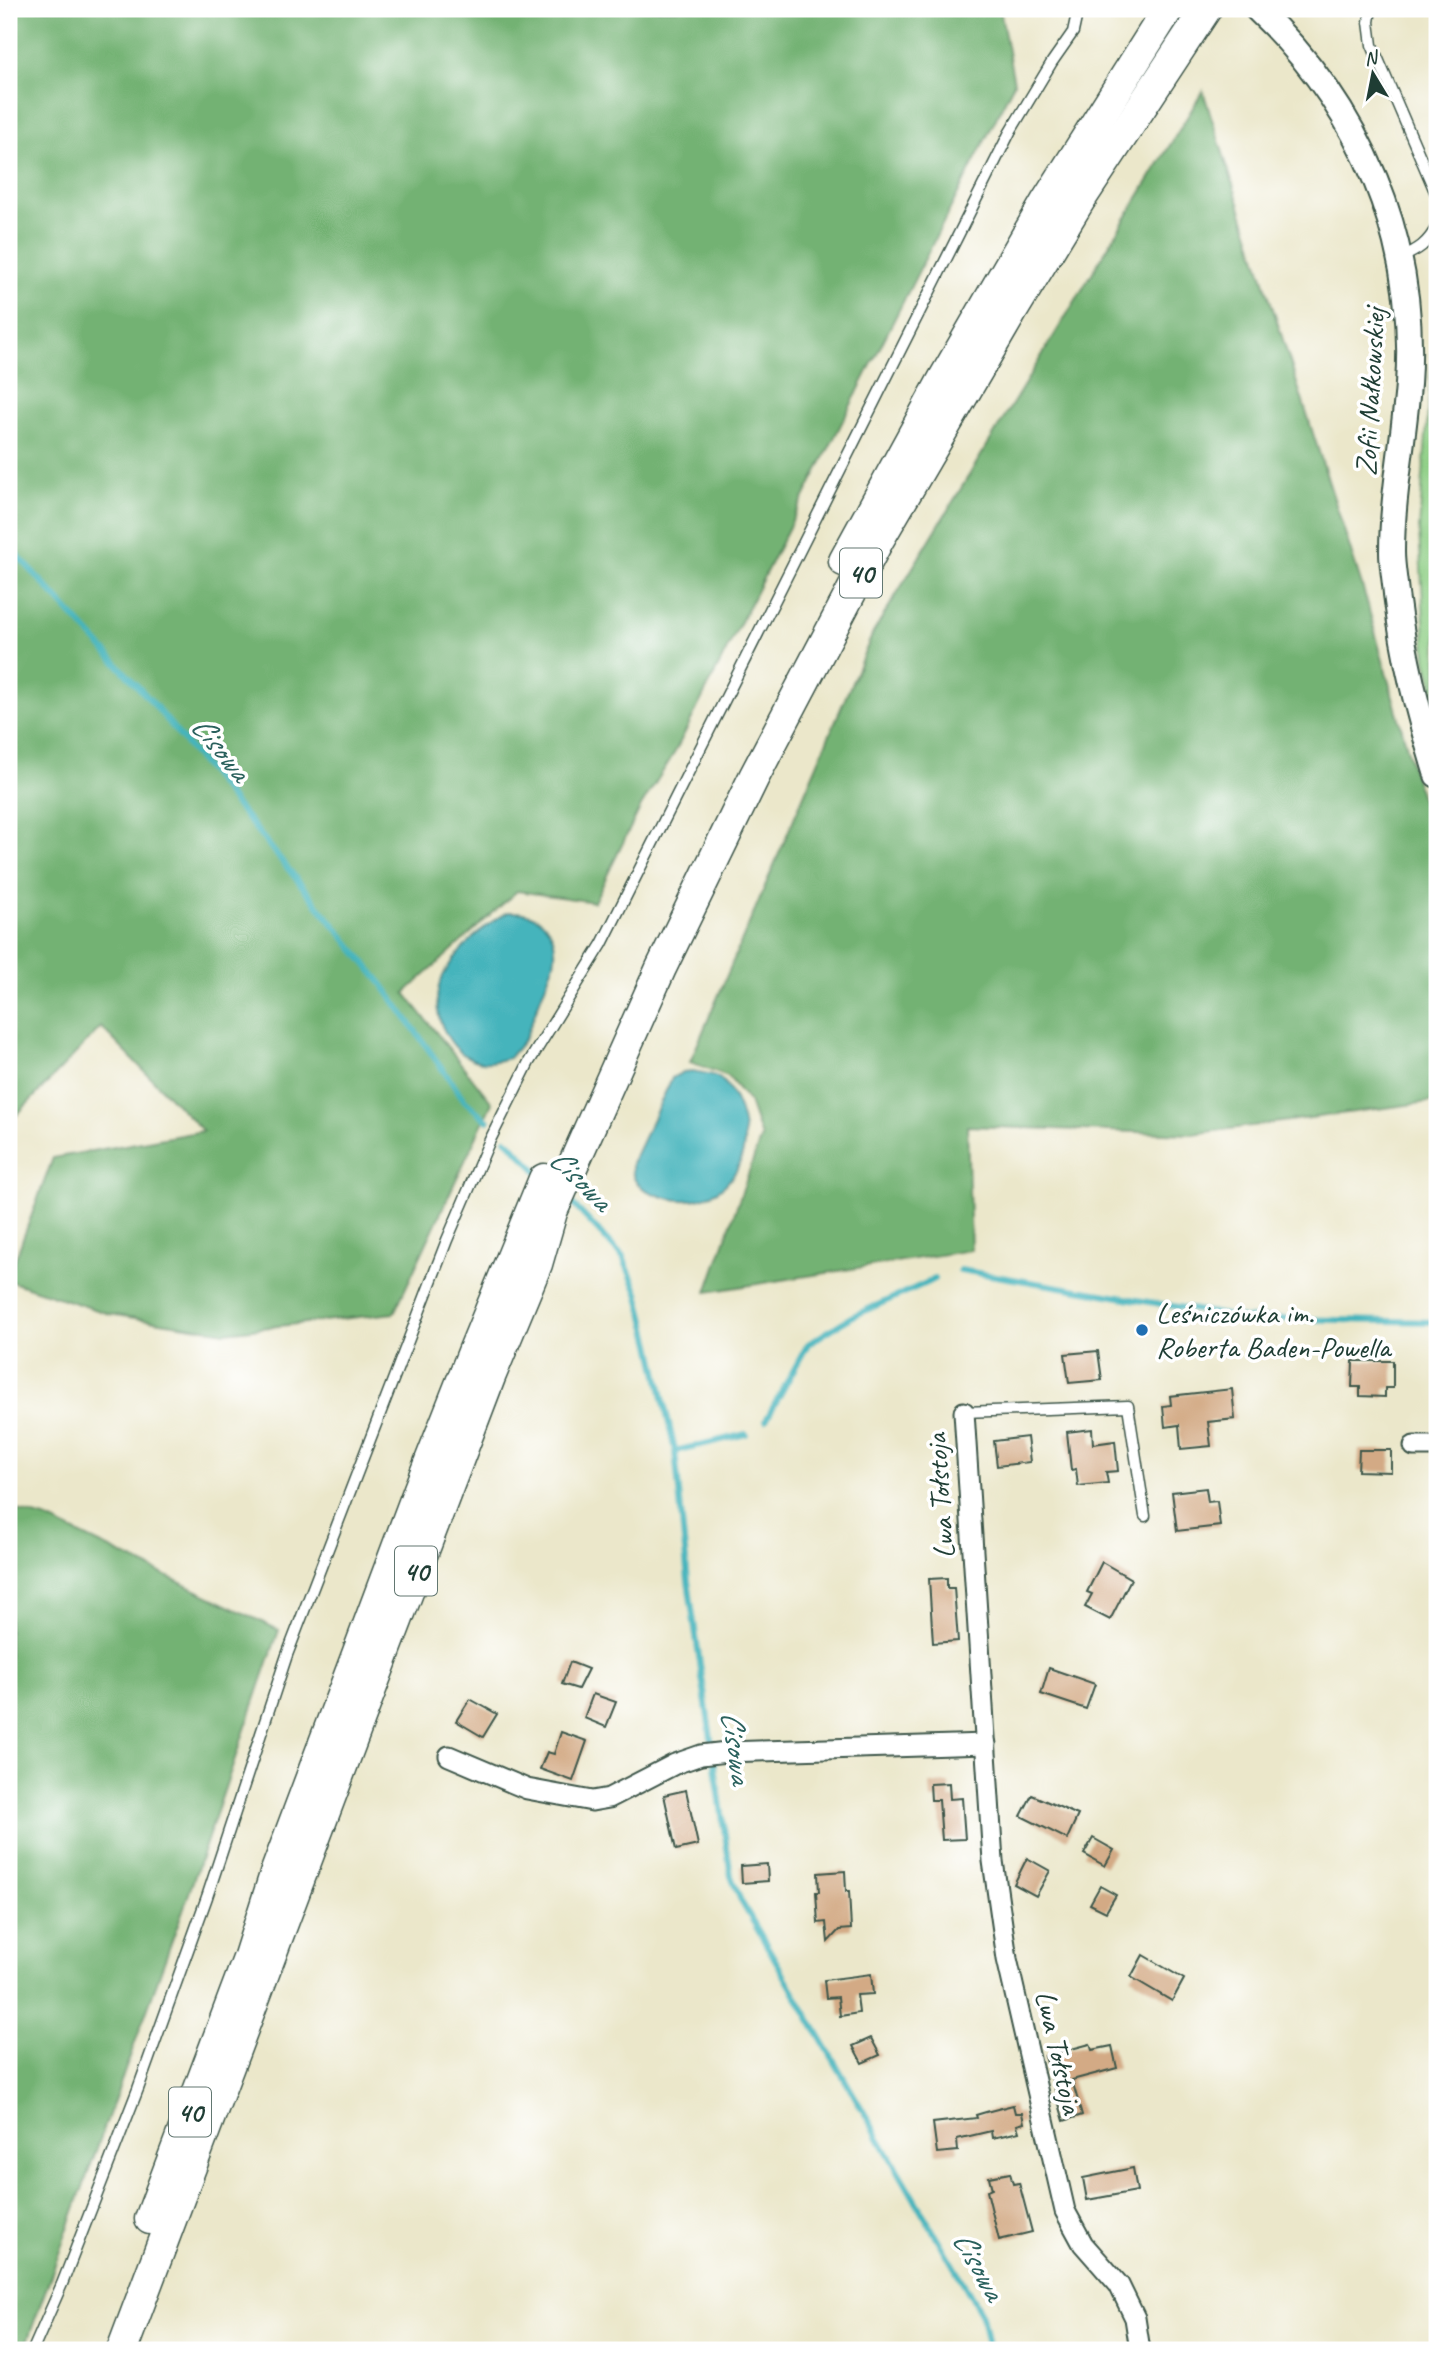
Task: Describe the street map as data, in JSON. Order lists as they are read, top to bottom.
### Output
{
  "streets": {
    "main road": ["40"],
    "street": ["Zofii Nałkowskiej", "Lwa Tołstoja"]
  },
  "water": ["Cisowa"],
  "places": ["Leśniczówka im. Roberta Baden-Powella"],
  "north": "top"
}
